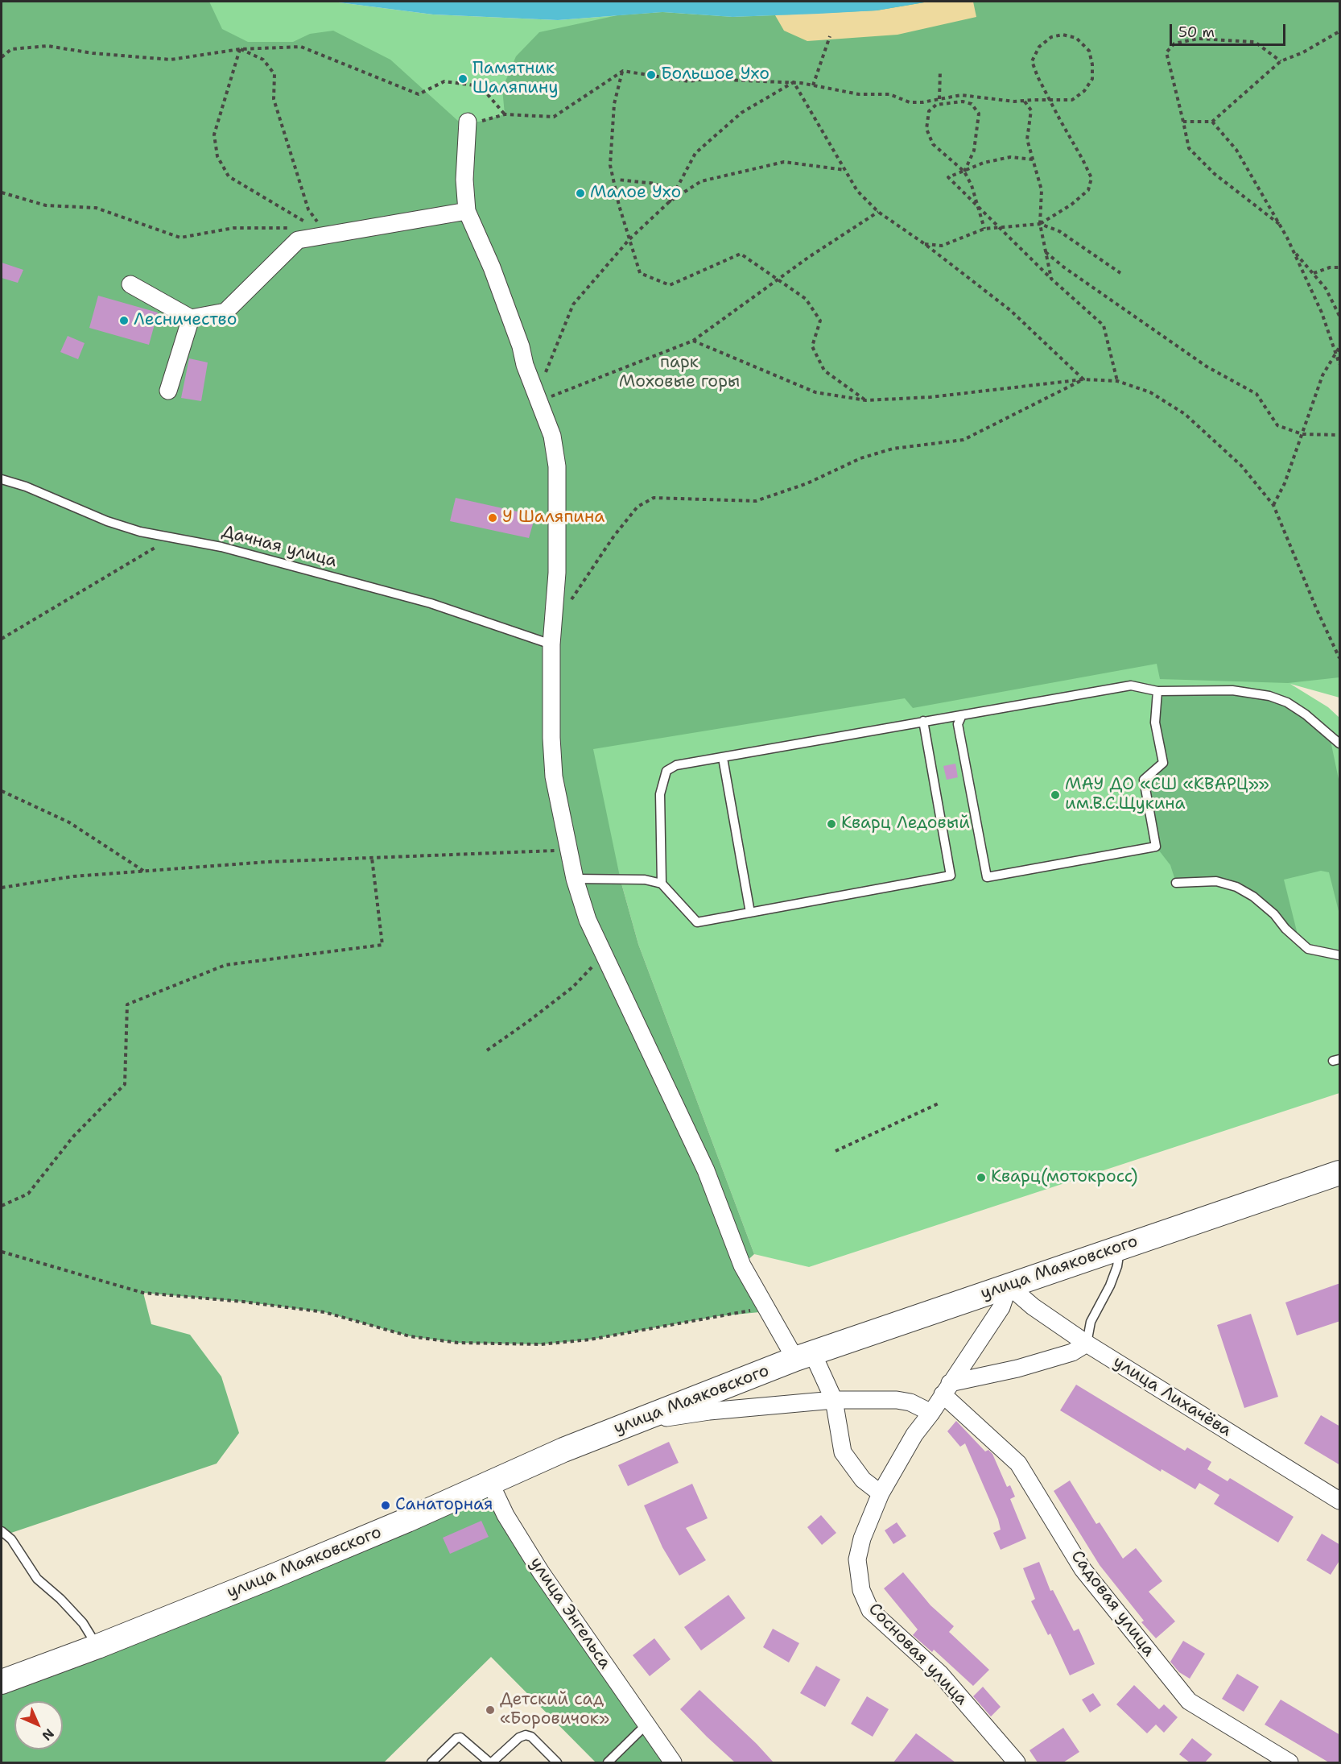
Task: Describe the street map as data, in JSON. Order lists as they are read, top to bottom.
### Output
{
  "streets": {
    "main road": ["улица Маяковского"],
    "street": [
      "улица Лихачёва",
      "Садовая улица",
      "улица Энгельса",
      "Сосновая улица"
    ],
    "lane": ["Дачная улица"]
  },
  "crossings": [
    ["улица Маяковского", "улица Лихачёва"],
    ["улица Маяковского", "улица Энгельса"],
    ["улица Маяковского", "Сосновая улица"],
    ["улица Лихачёва", "Сосновая улица"],
    ["Садовая улица", "Сосновая улица"]
  ],
  "parks": ["парк Моховые горы"],
  "places": [
    "Большое Ухо",
    "Памятник Шаляпину",
    "Малое Ухо",
    "Лесничество",
    "У Шаляпина",
    "МАУ ДО «СШ «КВАРЦ»» им.В.С.Щукина",
    "Кварц Ледовый",
    "Кварц(мотокросс)",
    "Санаторная",
    "Детский сад «Боровичок»"
  ],
  "scale_bar": "50 m",
  "north": "bottom right"
}
